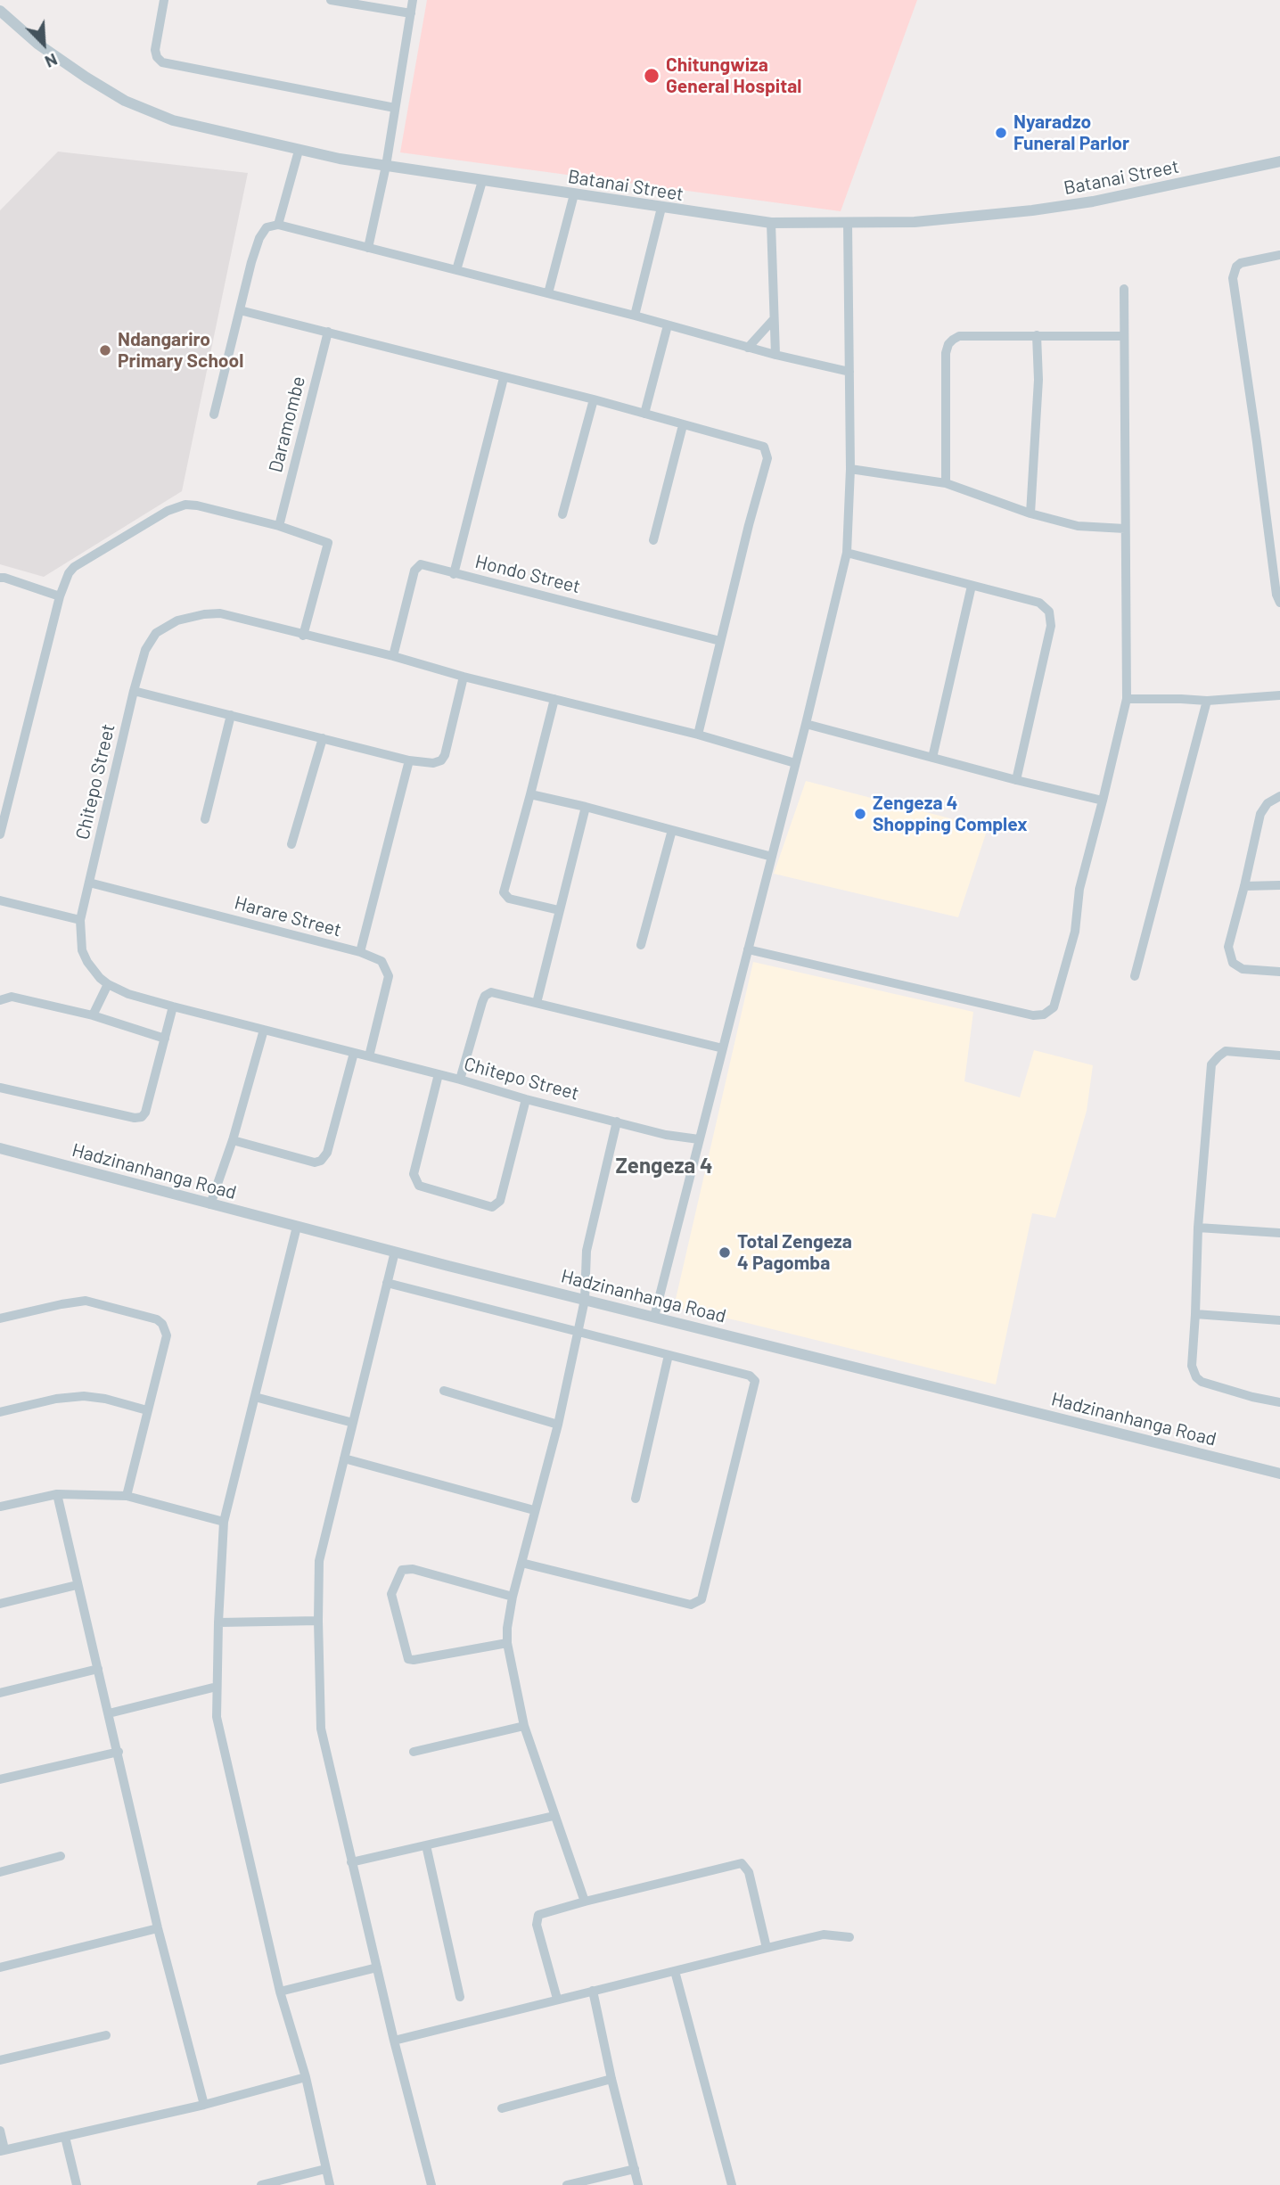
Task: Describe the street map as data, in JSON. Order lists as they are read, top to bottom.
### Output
{
  "streets": {
    "street": [
      "Batanai Street",
      "Daramombe",
      "Hondo Street",
      "Chitepo Street",
      "Harare Street",
      "Hadzinanhanga Road"
    ]
  },
  "crossings": [
    ["Hondo Street", "Chitepo Street"],
    ["Chitepo Street", "Harare Street"]
  ],
  "districts": ["Zengeza 4"],
  "places": [
    "Chitungwiza General Hospital",
    "Nyaradzo Funeral Parlor",
    "Ndangariro Primary School",
    "Zengeza 4 Shopping Complex",
    "Total Zengeza 4 Pagomba"
  ],
  "north": "bottom right"
}
